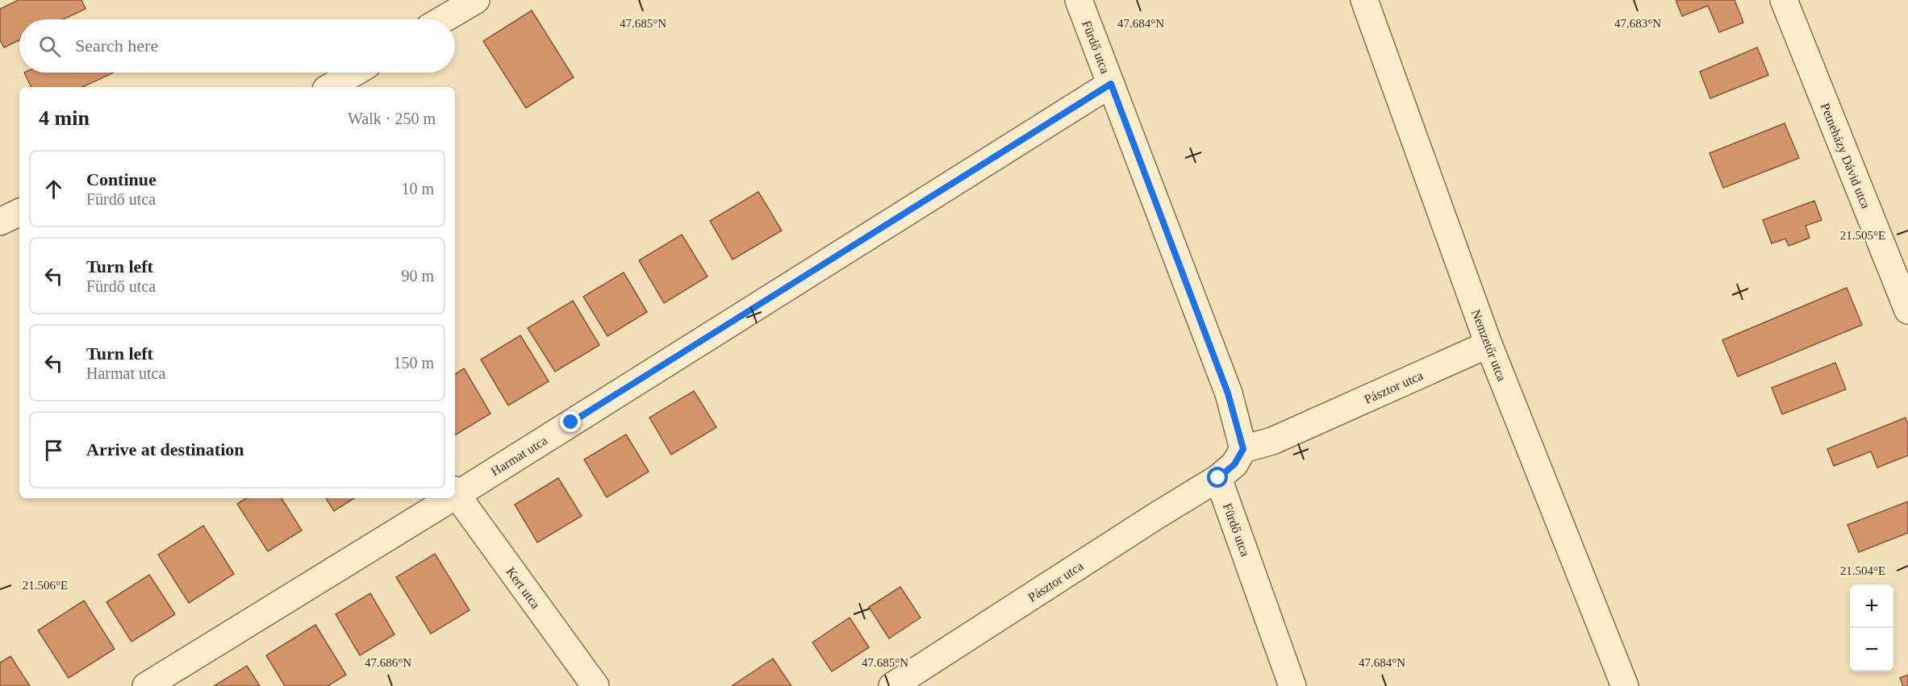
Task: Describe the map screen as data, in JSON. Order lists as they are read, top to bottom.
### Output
{
  "streets": {
    "street": [
      "Fürdő utca",
      "Petneházy Dávid utca",
      "Nemzetőr utca",
      "Pásztor utca",
      "Harmat utca",
      "Kert utca"
    ]
  },
  "crossings": [
    ["Fürdő utca", "Pásztor utca"],
    ["Fürdő utca", "Harmat utca"],
    ["Nemzetőr utca", "Pásztor utca"]
  ],
  "page": {
    "search": "Search here",
    "heading": ["4 min", "Walk · 250 m"],
    "list": [
      ["Continue", "Fürdő utca", "10 m"],
      ["Turn left", "Fürdő utca", "90 m"],
      ["Turn left", "Harmat utca", "150 m"],
      "Arrive at destination"
    ],
    "map_buttons": ["+", "−"]
  },
  "coordinates": [
    "47.685°N",
    "47.684°N",
    "47.683°N",
    "21.505°E",
    "21.504°E",
    "21.506°E",
    "47.686°N"
  ]
}
